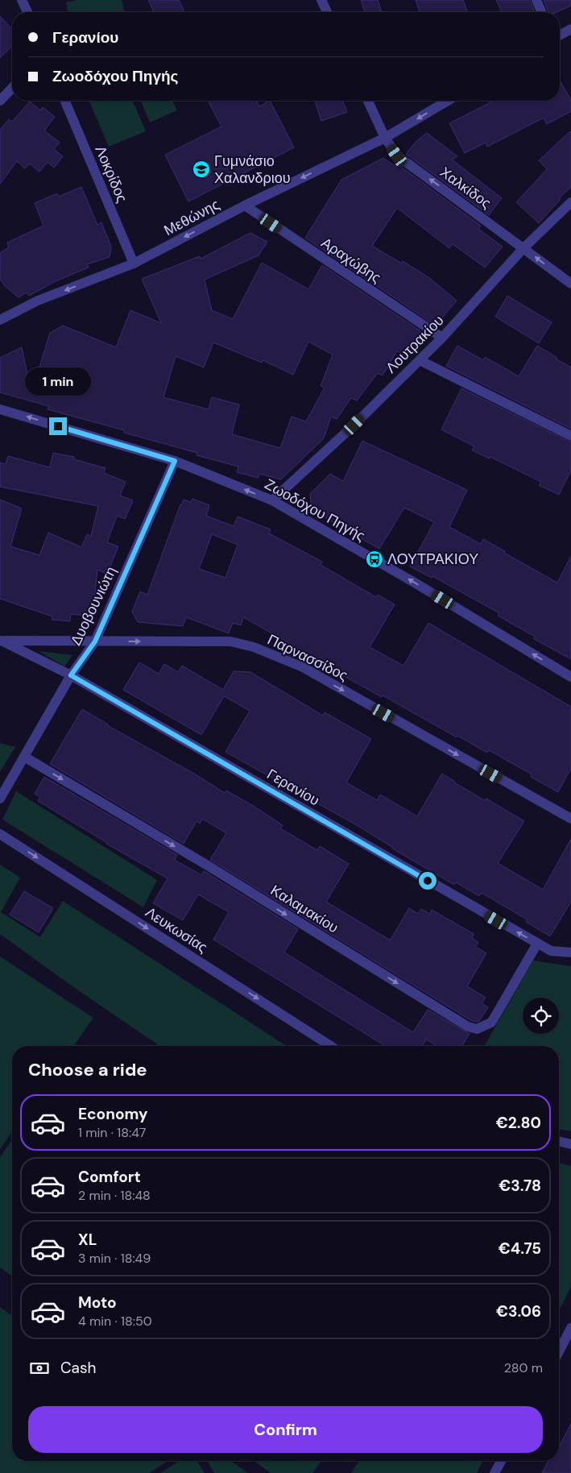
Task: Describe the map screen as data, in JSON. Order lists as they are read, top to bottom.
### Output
{
  "streets": {
    "street": [
      "Λοκρίδος",
      "Χαλκίδος",
      "Μεθώνης",
      "Αραχώβης",
      "Λουτρακίου",
      "Ζωοδόχου Πηγής",
      "Δυοβουνιώτη",
      "Παρνασσίδος",
      "Γερανίου",
      "Καλαμακίου",
      "Λευκωσίας"
    ]
  },
  "crossings": [
    ["Λοκρίδος", "Μεθώνης"],
    ["Χαλκίδος", "Μεθώνης"],
    ["Χαλκίδος", "Λουτρακίου"],
    ["Μεθώνης", "Αραχώβης"],
    ["Αραχώβης", "Λουτρακίου"],
    ["Λουτρακίου", "Ζωοδόχου Πηγής"],
    ["Ζωοδόχου Πηγής", "Δυοβουνιώτη"],
    ["Δυοβουνιώτη", "Παρνασσίδος"],
    ["Δυοβουνιώτη", "Γερανίου"],
    ["Δυοβουνιώτη", "Καλαμακίου"],
    ["Παρνασσίδος", "Γερανίου"],
    ["Γερανίου", "Καλαμακίου"]
  ],
  "one_way": [
    "Χαλκίδος",
    "Μεθώνης",
    "Ζωοδόχου Πηγής",
    "Παρνασσίδος",
    "Γερανίου",
    "Καλαμακίου",
    "Λευκωσίας"
  ],
  "places": {
    "school or university": ["Γυμνάσιο Χαλανδριου"],
    "bus stop": ["ΛΟΥΤΡΑΚΙΟΥ"]
  },
  "page": {
    "banner": ["Γερανίου", "Ζωοδόχου Πηγής"],
    "bubble": "1 min",
    "heading": "Choose a ride",
    "list": [
      {
        "name": "Economy",
        "note": "1 min · 18:47",
        "value": "€2.80"
      },
      {
        "name": "Comfort",
        "note": "2 min · 18:48",
        "value": "€3.78"
      },
      {
        "name": "XL",
        "note": "3 min · 18:49",
        "value": "€4.75"
      },
      {
        "name": "Moto",
        "note": "4 min · 18:50",
        "value": "€3.06"
      }
    ],
    "pay": ["Cash", "280 m"],
    "buttons": "Confirm"
  }
}
